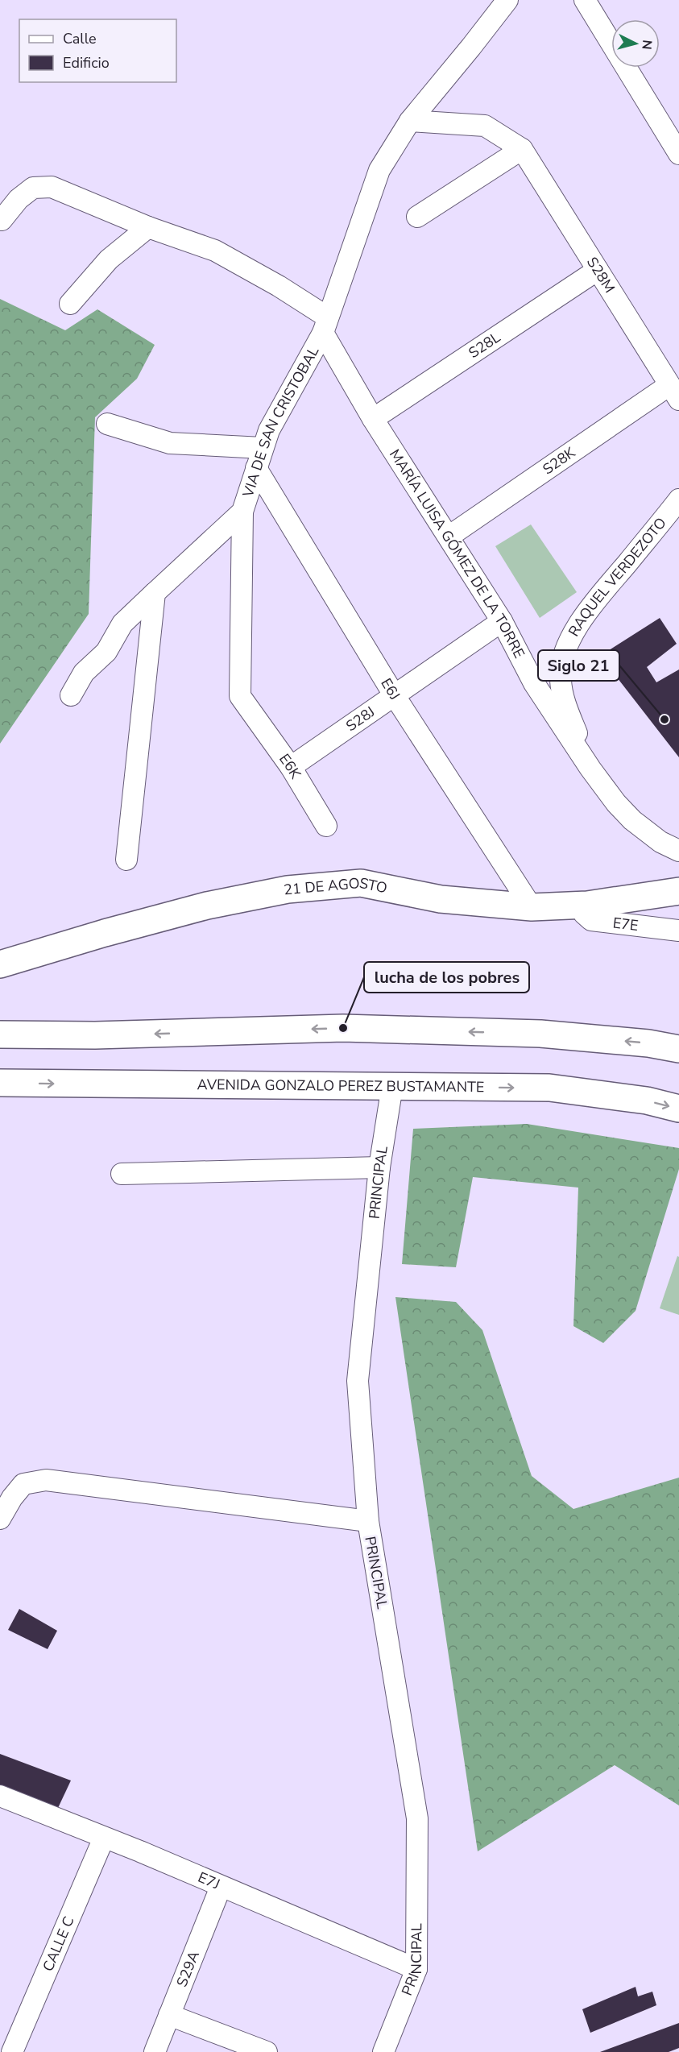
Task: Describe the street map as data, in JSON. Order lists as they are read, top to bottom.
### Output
{
  "streets": {
    "main road": ["21 DE AGOSTO", "AVENIDA GONZALO PEREZ BUSTAMANTE"],
    "street": [
      "S28M",
      "S28L",
      "VIA DE SAN CRISTOBAL",
      "S28K",
      "MARÍA LUISA GÓMEZ DE LA TORRE",
      "RAQUEL VERDEZOTO",
      "E6J",
      "S28J",
      "E6K",
      "E7E",
      "PRINCIPAL",
      "E7J",
      "CALLE C",
      "S29A"
    ]
  },
  "crossings": [
    ["S28M", "S28L"],
    ["S28M", "VIA DE SAN CRISTOBAL"],
    ["S28M", "S28K"],
    ["S28L", "MARÍA LUISA GÓMEZ DE LA TORRE"],
    ["VIA DE SAN CRISTOBAL", "MARÍA LUISA GÓMEZ DE LA TORRE"],
    ["VIA DE SAN CRISTOBAL", "E6J"],
    ["VIA DE SAN CRISTOBAL", "E6K"],
    ["S28K", "MARÍA LUISA GÓMEZ DE LA TORRE"],
    ["MARÍA LUISA GÓMEZ DE LA TORRE", "RAQUEL VERDEZOTO"],
    ["MARÍA LUISA GÓMEZ DE LA TORRE", "S28J"],
    ["E6J", "S28J"],
    ["E6J", "21 DE AGOSTO"],
    ["S28J", "E6K"],
    ["21 DE AGOSTO", "E7E"],
    ["AVENIDA GONZALO PEREZ BUSTAMANTE", "PRINCIPAL"],
    ["PRINCIPAL", "E7J"],
    ["E7J", "CALLE C"],
    ["E7J", "S29A"]
  ],
  "places": ["Siglo 21", "lucha de los pobres"],
  "legend": ["Calle", "Edificio"],
  "north": "right"
}
